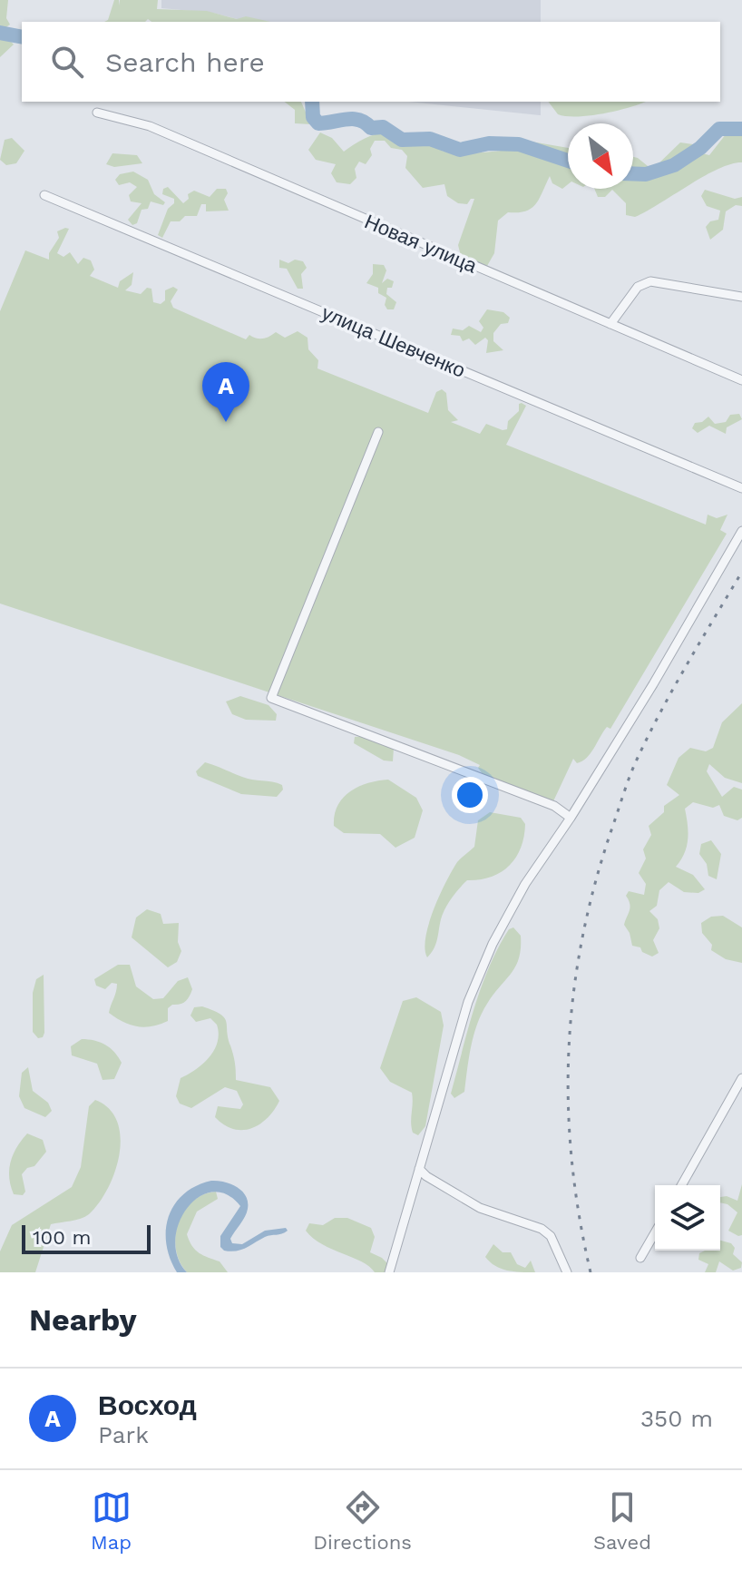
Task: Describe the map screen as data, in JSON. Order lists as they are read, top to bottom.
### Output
{
  "streets": {
    "street": ["Новая улица", "улица Шевченко"]
  },
  "scale_bar": "100 m",
  "north": "bottom right",
  "page": {
    "search": "Search here",
    "pins": "A",
    "scale": "100 m",
    "heading": "Nearby",
    "list": [
      {
        "mark": "A",
        "name": "Восход",
        "note": "Park",
        "value": "350 m"
      }
    ],
    "nav": ["Map", "Directions", "Saved"]
  }
}
